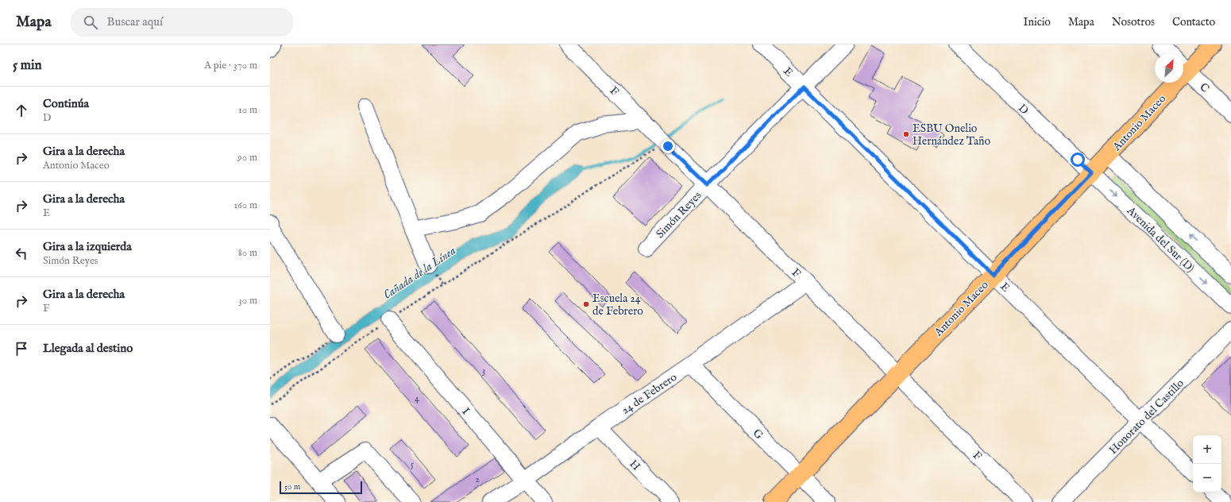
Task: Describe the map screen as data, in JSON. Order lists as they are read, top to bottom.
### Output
{
  "streets": {
    "main road": ["Antonio Maceo"],
    "street": [
      "E",
      "C",
      "F",
      "D",
      "Simón Reyes",
      "Avenida del Sur (D)",
      "24 de Febrero",
      "I",
      "Honorato del Castillo",
      "G",
      "H"
    ]
  },
  "crossings": [
    ["E", "Antonio Maceo"],
    ["E", "Simón Reyes"],
    ["E", "Honorato del Castillo"],
    ["F", "Antonio Maceo"],
    ["F", "Simón Reyes"],
    ["F", "24 de Febrero"],
    ["D", "Antonio Maceo"],
    ["D", "Avenida del Sur (D)"],
    ["Antonio Maceo", "Avenida del Sur (D)"],
    ["Antonio Maceo", "G"],
    ["24 de Febrero", "I"],
    ["24 de Febrero", "G"],
    ["24 de Febrero", "H"]
  ],
  "water": ["Cañada de la Línea"],
  "places": ["ESBU Onelio Hernández Taño", "Escuela 24 de Febrero"],
  "house_numbers": [
    "3",
    "4",
    "5",
    "2"
  ],
  "scale_bar": "50 m",
  "north": "top right",
  "page": {
    "header": "Mapa",
    "search": "Buscar aquí",
    "nav": [
      "Inicio",
      "Mapa",
      "Nosotros",
      "Contacto"
    ],
    "heading": ["5 min", "A pie · 370 m"],
    "list": [
      ["Continúa", "D", "10 m"],
      ["Gira a la derecha", "Antonio Maceo", "90 m"],
      ["Gira a la derecha", "E", "160 m"],
      ["Gira a la izquierda", "Simón Reyes", "80 m"],
      ["Gira a la derecha", "F", "30 m"],
      "Llegada al destino"
    ],
    "map_buttons": ["+", "−"],
    "scale": "50 m"
  }
}
